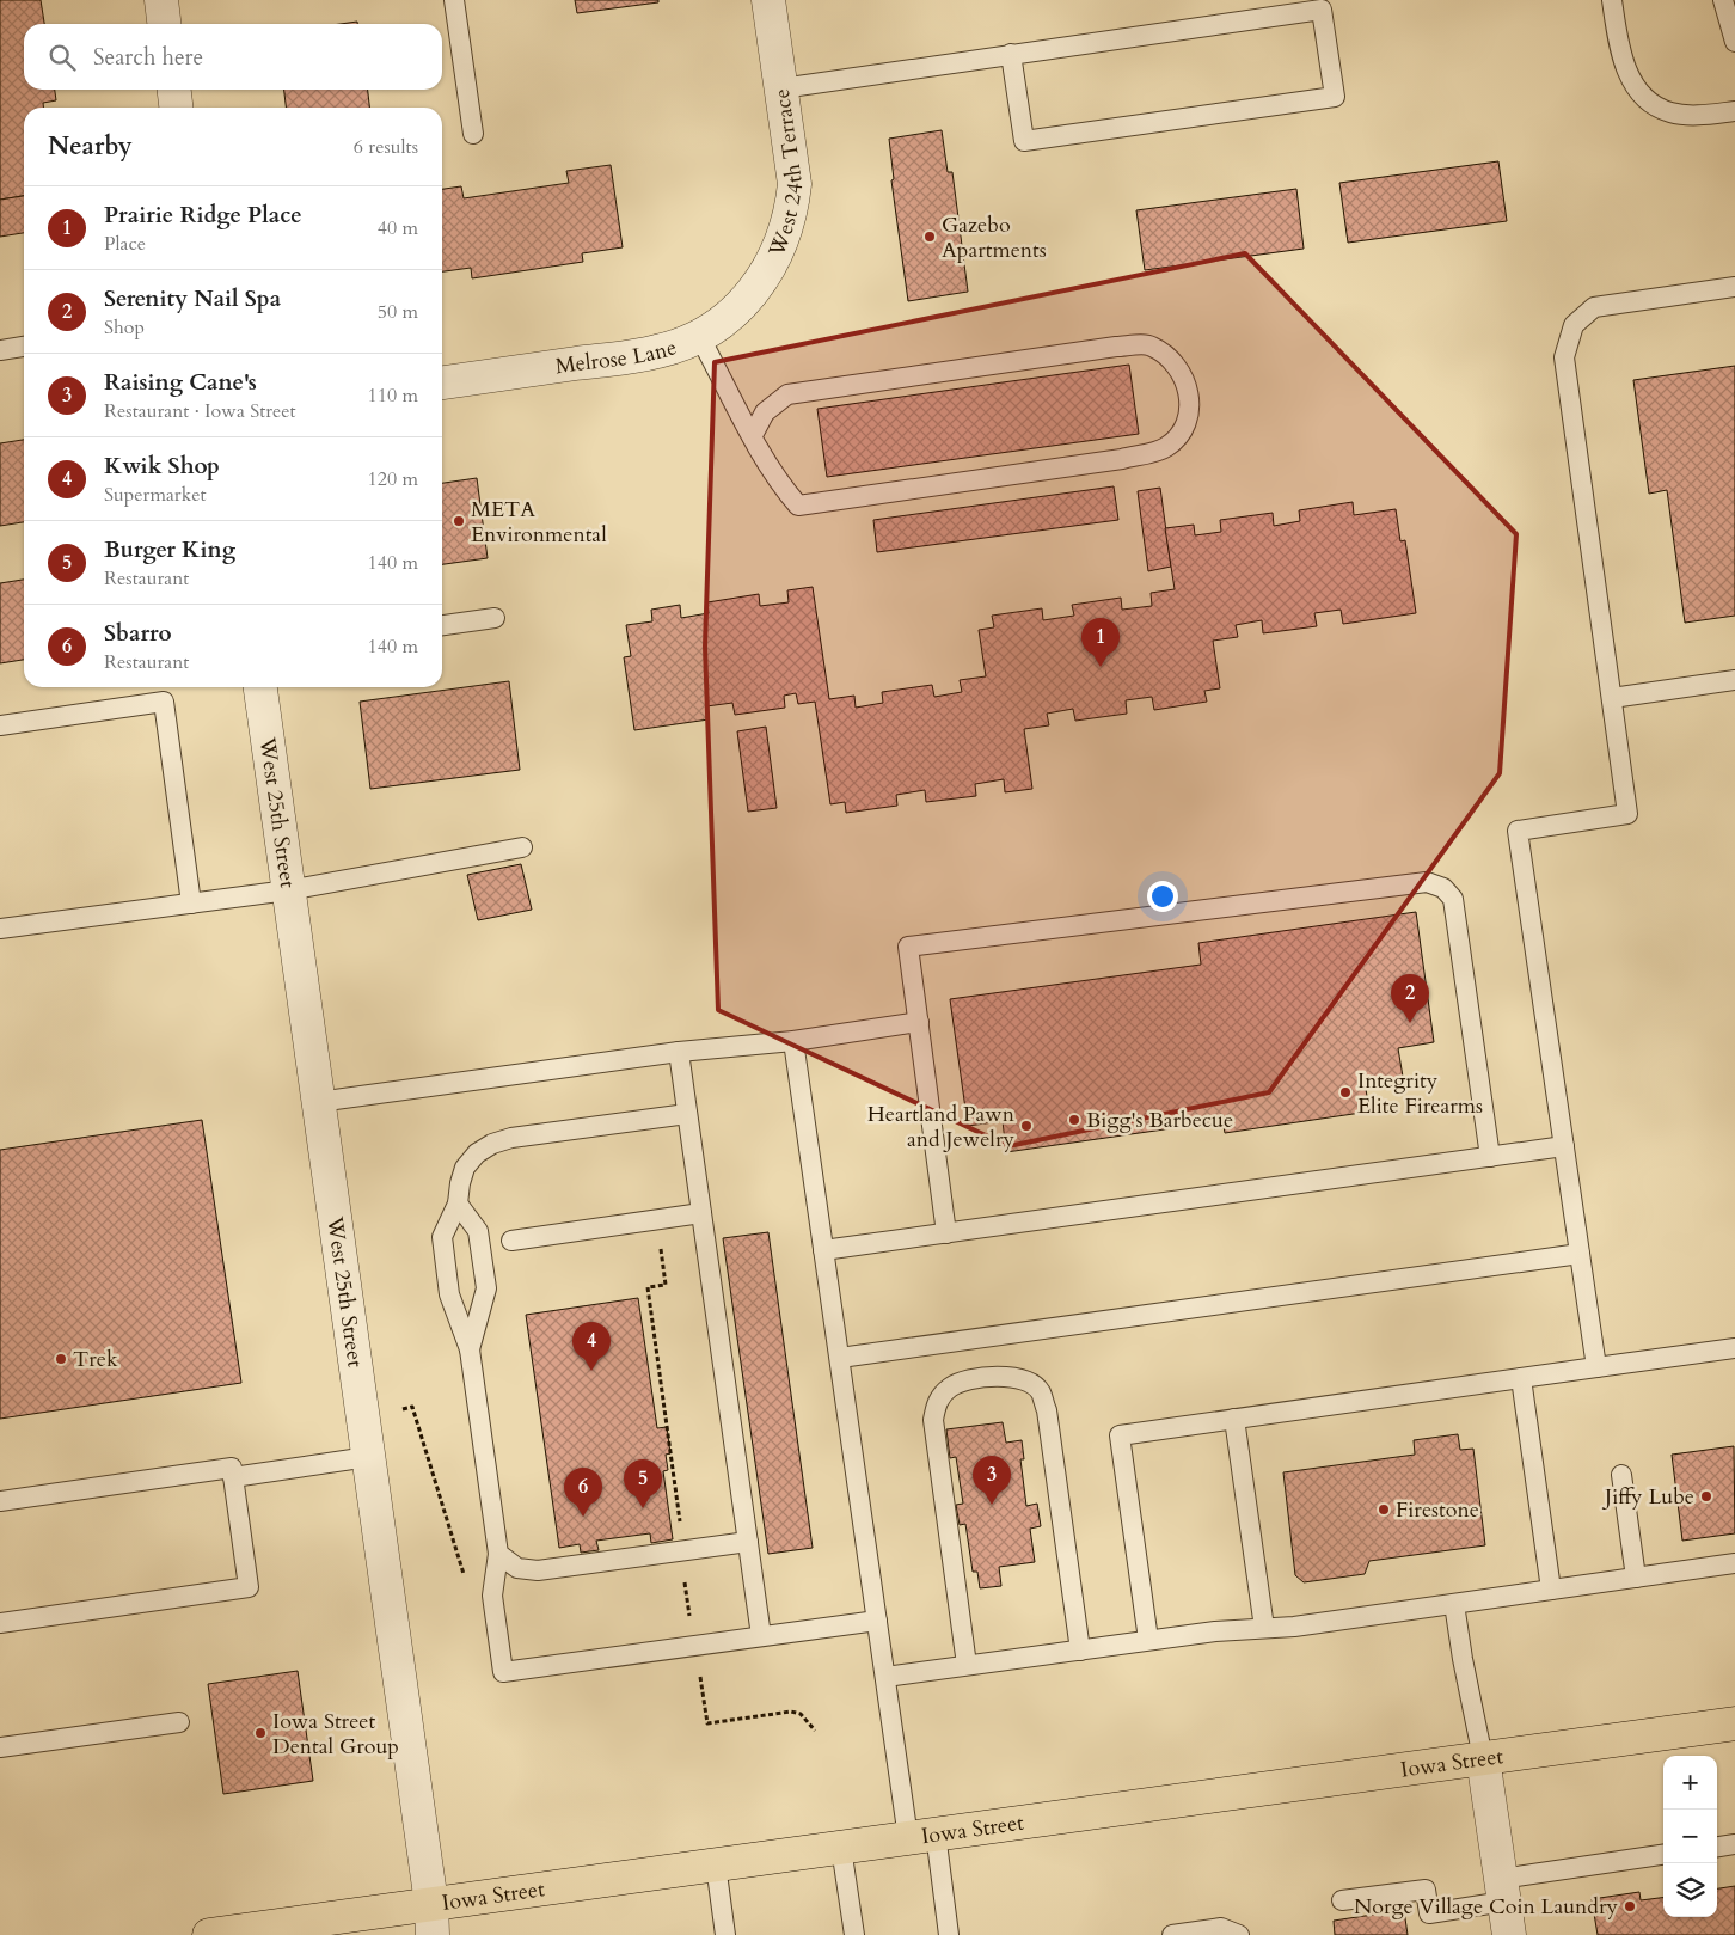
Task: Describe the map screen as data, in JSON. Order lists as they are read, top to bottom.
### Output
{
  "streets": {
    "highway": ["Iowa Street"],
    "street": ["West 24th Terrace", "Melrose Lane", "West 25th Street"]
  },
  "crossings": [
    ["West 24th Terrace", "Melrose Lane"],
    ["West 25th Street", "Iowa Street"]
  ],
  "places": [
    "Gazebo Apartments",
    "META Environmental",
    "Integrity Elite Firearms",
    "Bigg's Barbecue",
    "Heartland Pawn and Jewelry",
    "Trek",
    "Jiffy Lube",
    "Firestone",
    "Iowa Street Dental Group",
    "Norge Village Coin Laundry"
  ],
  "page": {
    "search": "Search here",
    "heading": ["Nearby", "6 results"],
    "list": [
      {
        "mark": "1",
        "name": "Prairie Ridge Place",
        "note": "Place",
        "value": "40 m"
      },
      {
        "mark": "2",
        "name": "Serenity Nail Spa",
        "note": "Shop",
        "value": "50 m"
      },
      {
        "mark": "3",
        "name": "Raising Cane's",
        "note": "Restaurant · Iowa Street",
        "value": "110 m"
      },
      {
        "mark": "4",
        "name": "Kwik Shop",
        "note": "Supermarket",
        "value": "120 m"
      },
      {
        "mark": "5",
        "name": "Burger King",
        "note": "Restaurant",
        "value": "140 m"
      },
      {
        "mark": "6",
        "name": "Sbarro",
        "note": "Restaurant",
        "value": "140 m"
      }
    ],
    "pins": [
      "1",
      "2",
      "4",
      "3",
      "5",
      "6"
    ],
    "map_buttons": ["+", "−"]
  }
}
